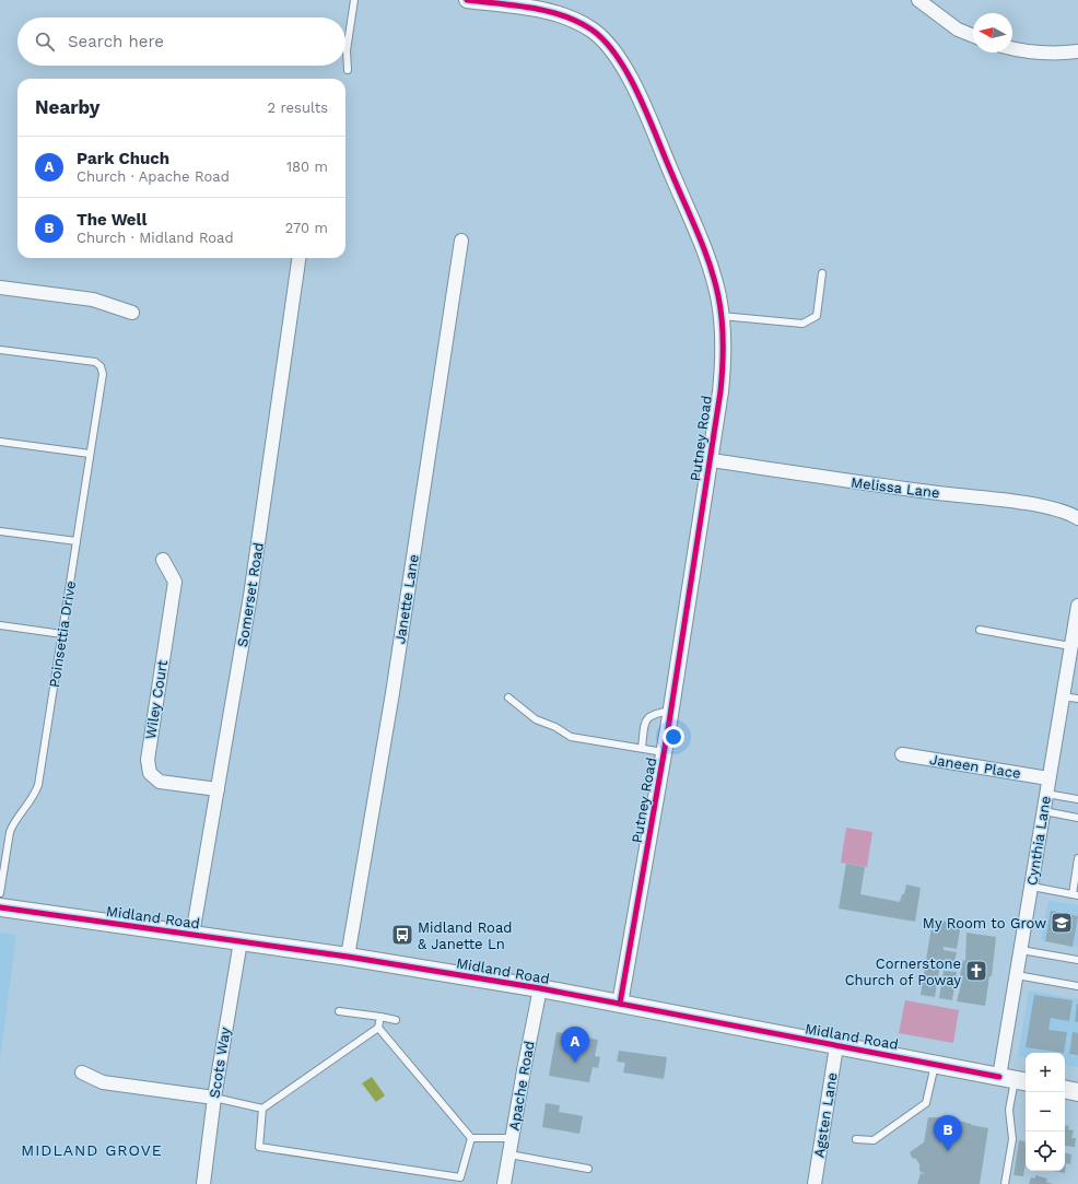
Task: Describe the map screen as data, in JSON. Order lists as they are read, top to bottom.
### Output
{
  "streets": {
    "main road": ["Midland Road"],
    "street": [
      "Putney Road",
      "Melissa Lane",
      "Somerset Road",
      "Janette Lane",
      "Wiley Court",
      "Janeen Place",
      "Cynthia Lane",
      "Scots Way",
      "Apache Road",
      "Agsten Lane"
    ],
    "lane": ["Poinsettia Drive"]
  },
  "crossings": [
    ["Putney Road", "Melissa Lane"],
    ["Putney Road", "Midland Road"],
    ["Somerset Road", "Wiley Court"],
    ["Somerset Road", "Midland Road"],
    ["Janette Lane", "Midland Road"],
    ["Janeen Place", "Cynthia Lane"],
    ["Cynthia Lane", "Midland Road"],
    ["Midland Road", "Scots Way"],
    ["Midland Road", "Apache Road"],
    ["Midland Road", "Agsten Lane"]
  ],
  "districts": ["MIDLAND GROVE"],
  "places": {
    "school or university": ["My Room to Grow"],
    "bus stop": ["Midland Road & Janette Ln"],
    "church": ["Cornerstone Church of Poway"]
  },
  "north": "left",
  "page": {
    "search": "Search here",
    "heading": ["Nearby", "2 results"],
    "list": [
      {
        "mark": "A",
        "name": "Park Chuch",
        "note": "Church · Apache Road",
        "value": "180 m"
      },
      {
        "mark": "B",
        "name": "The Well",
        "note": "Church · Midland Road",
        "value": "270 m"
      }
    ],
    "pins": ["A", "B"],
    "map_buttons": ["+", "−"]
  }
}
